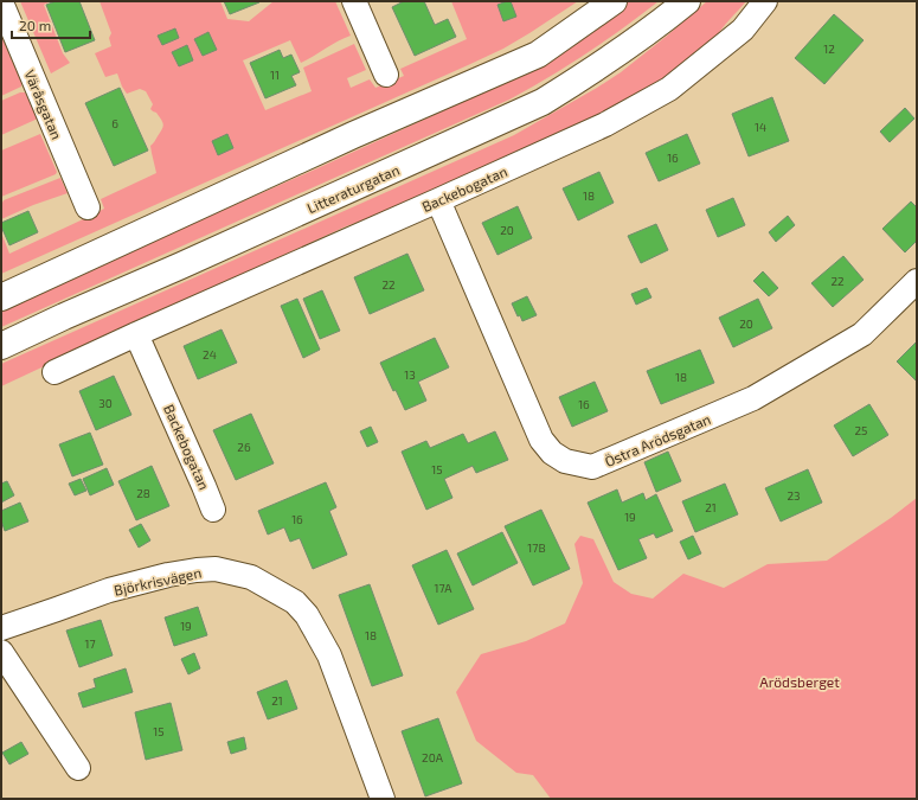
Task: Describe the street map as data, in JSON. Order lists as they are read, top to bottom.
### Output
{
  "streets": {
    "street": [
      "Väråsgatan",
      "Litteraturgatan",
      "Backebogatan",
      "Östra Arödsgatan",
      "Björkrisvägen"
    ]
  },
  "crossings": [
    ["Backebogatan", "Östra Arödsgatan"]
  ],
  "parks": ["Arödsberget"],
  "house_numbers": [
    "12",
    "11",
    "6",
    "14",
    "16",
    "18",
    "20",
    "22",
    "22",
    "20",
    "24",
    "13",
    "18",
    "30",
    "16",
    "25",
    "26",
    "15",
    "28",
    "23",
    "21",
    "19",
    "16",
    "17B",
    "17A",
    "19",
    "18",
    "17",
    "21",
    "15",
    "20A"
  ],
  "scale_bar": "20 m"
}
